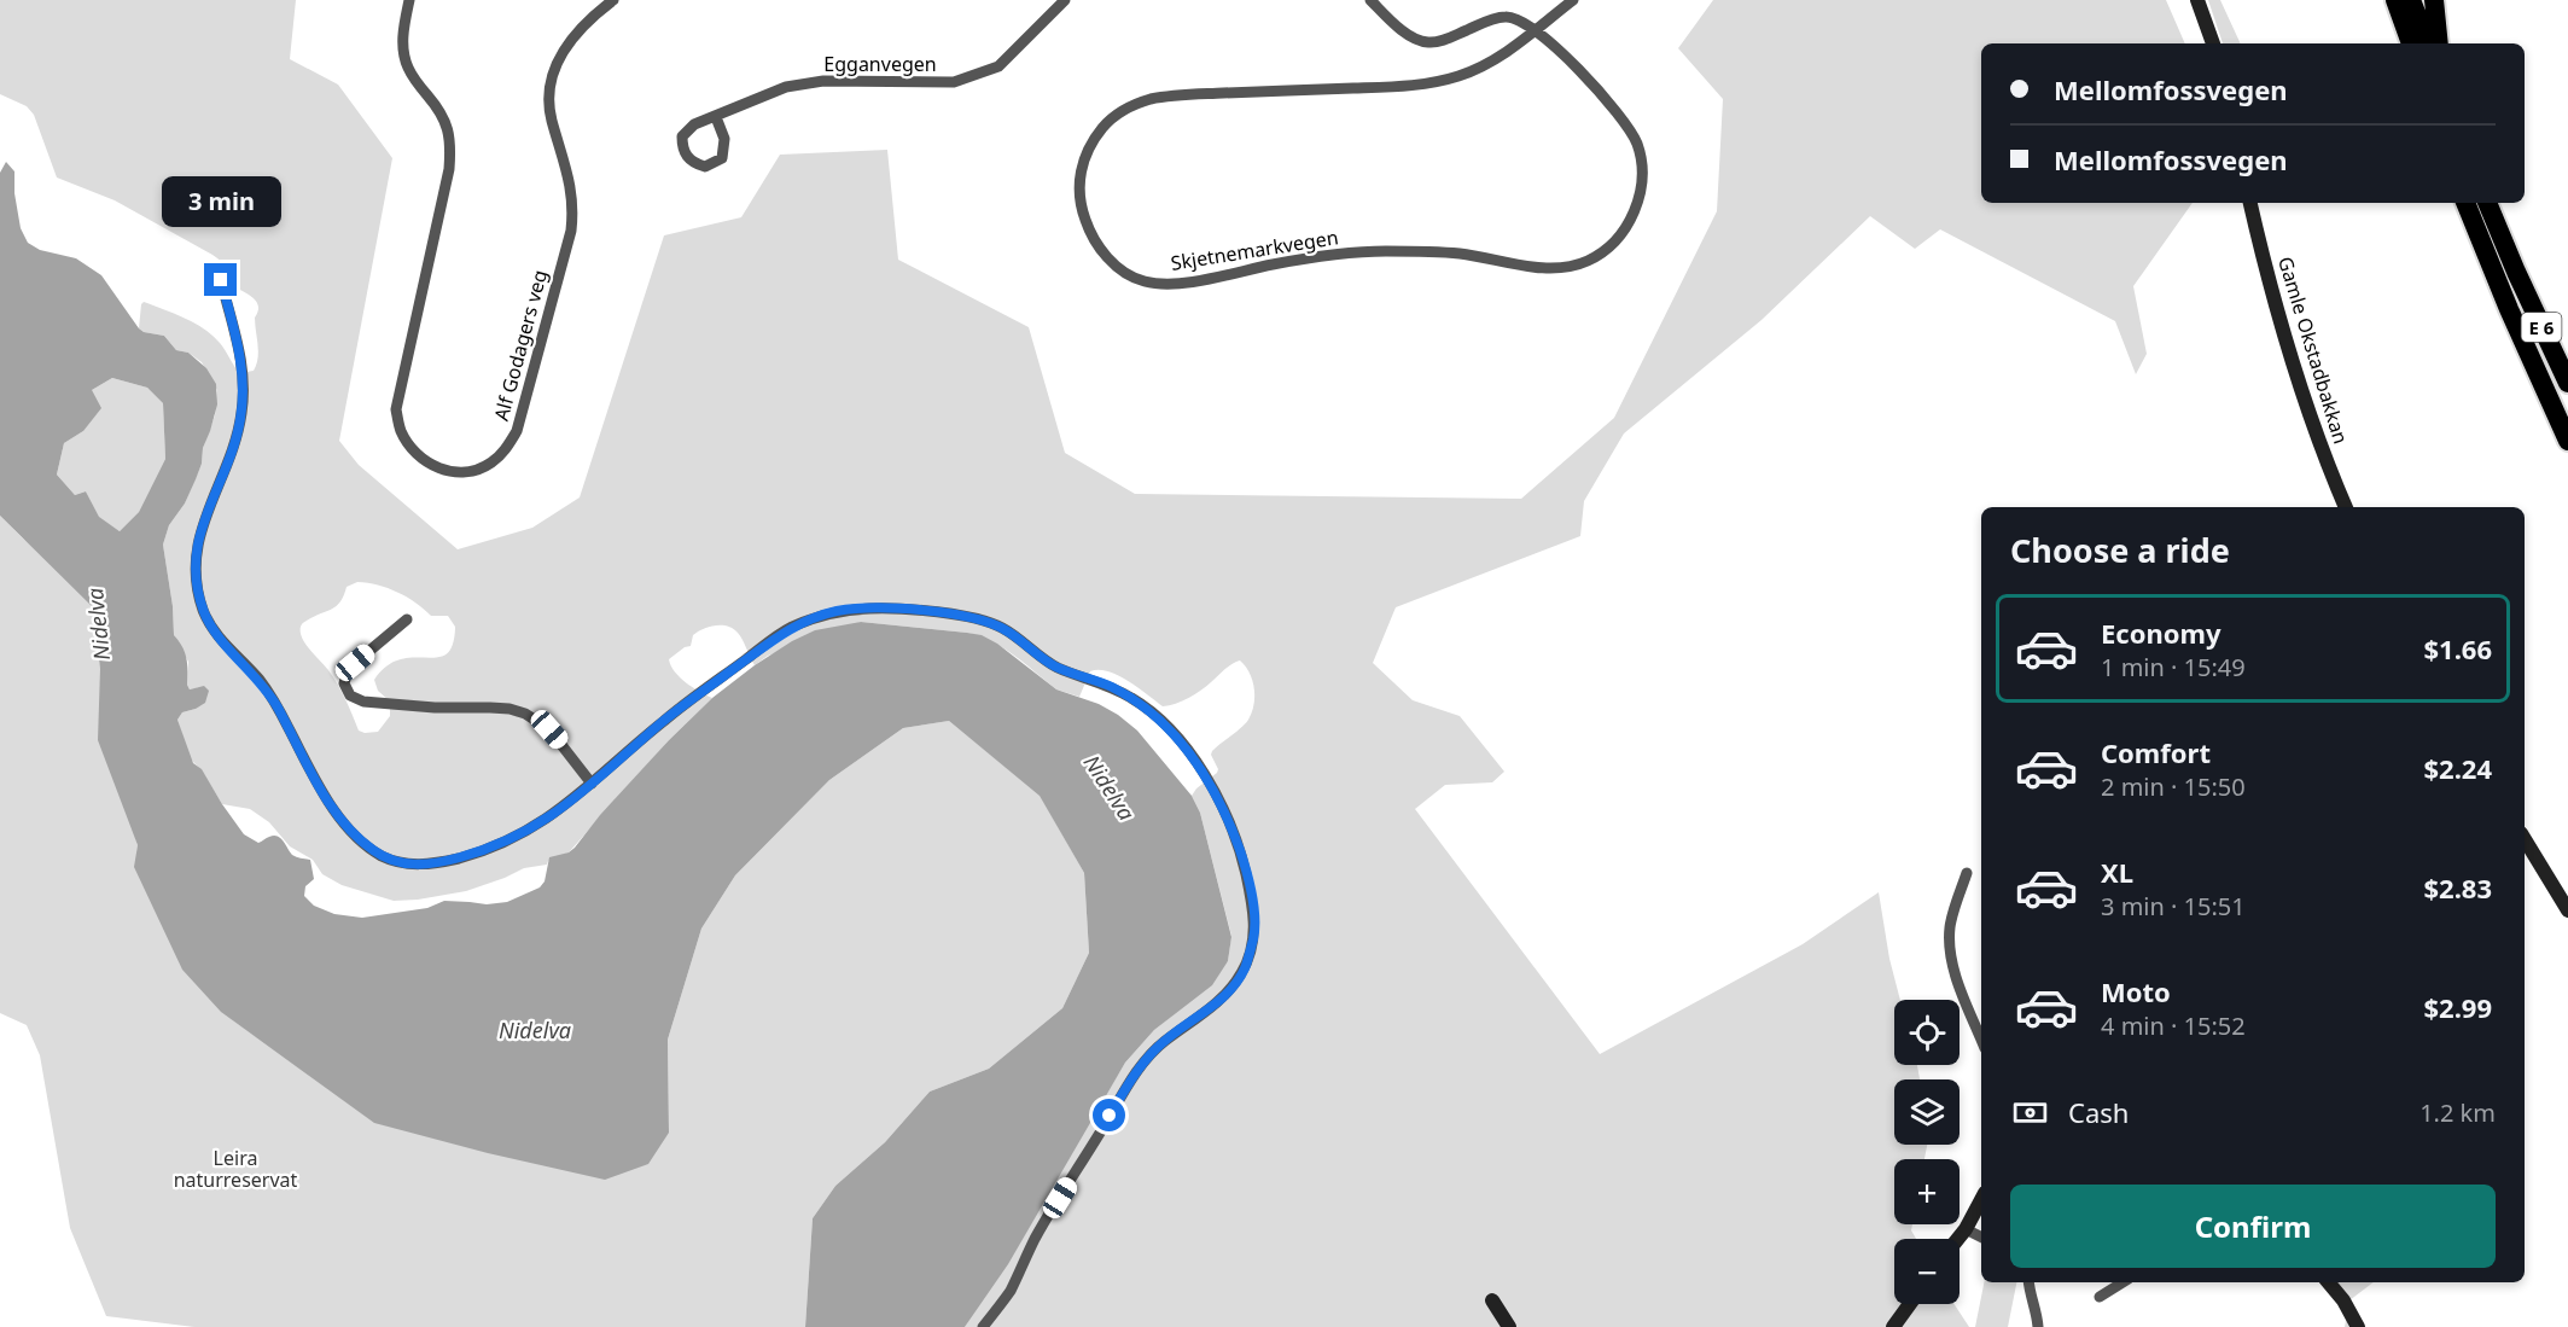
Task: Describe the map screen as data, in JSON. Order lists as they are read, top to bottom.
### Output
{
  "streets": {
    "highway": ["E 6"],
    "main road": ["Gamle Okstadbakkan"],
    "street": ["Egganvegen", "Skjetnemarkvegen", "Alf Godagers veg"]
  },
  "water": ["Nidelva"],
  "parks": ["Leira naturreservat"],
  "page": {
    "banner": ["Mellomfossvegen", "Mellomfossvegen"],
    "bubble": "3 min",
    "heading": "Choose a ride",
    "list": [
      {
        "name": "Economy",
        "note": "1 min · 15:49",
        "value": "$1.66"
      },
      {
        "name": "Comfort",
        "note": "2 min · 15:50",
        "value": "$2.24"
      },
      {
        "name": "XL",
        "note": "3 min · 15:51",
        "value": "$2.83"
      },
      {
        "name": "Moto",
        "note": "4 min · 15:52",
        "value": "$2.99"
      }
    ],
    "map_buttons": ["+", "−"],
    "pay": ["Cash", "1.2 km"],
    "buttons": "Confirm"
  }
}
